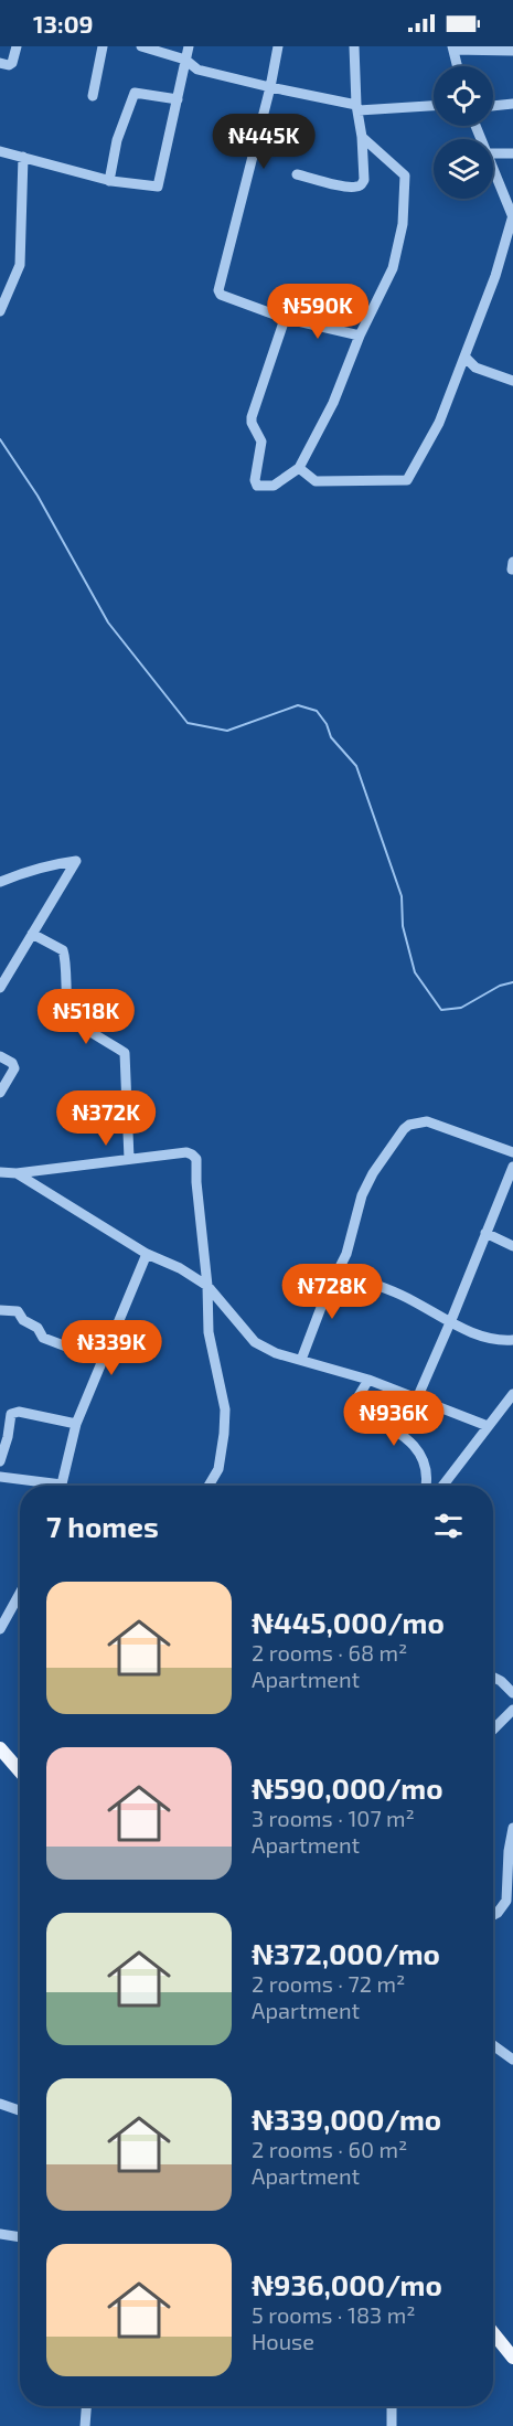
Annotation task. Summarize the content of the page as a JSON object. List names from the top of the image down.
{
  "page": {
    "status": "13:09",
    "price": [
      "₦445K",
      "₦590K",
      "₦518K",
      "₦372K",
      "₦728K",
      "₦339K",
      "₦936K"
    ],
    "heading": "7 homes",
    "list": [
      {
        "name": "₦445,000/mo",
        "note": "2 rooms · 68 m² · Apartment"
      },
      {
        "name": "₦590,000/mo",
        "note": "3 rooms · 107 m² · Apartment"
      },
      {
        "name": "₦372,000/mo",
        "note": "2 rooms · 72 m² · Apartment"
      },
      {
        "name": "₦339,000/mo",
        "note": "2 rooms · 60 m² · Apartment"
      },
      {
        "name": "₦936,000/mo",
        "note": "5 rooms · 183 m² · House"
      }
    ]
  }
}
